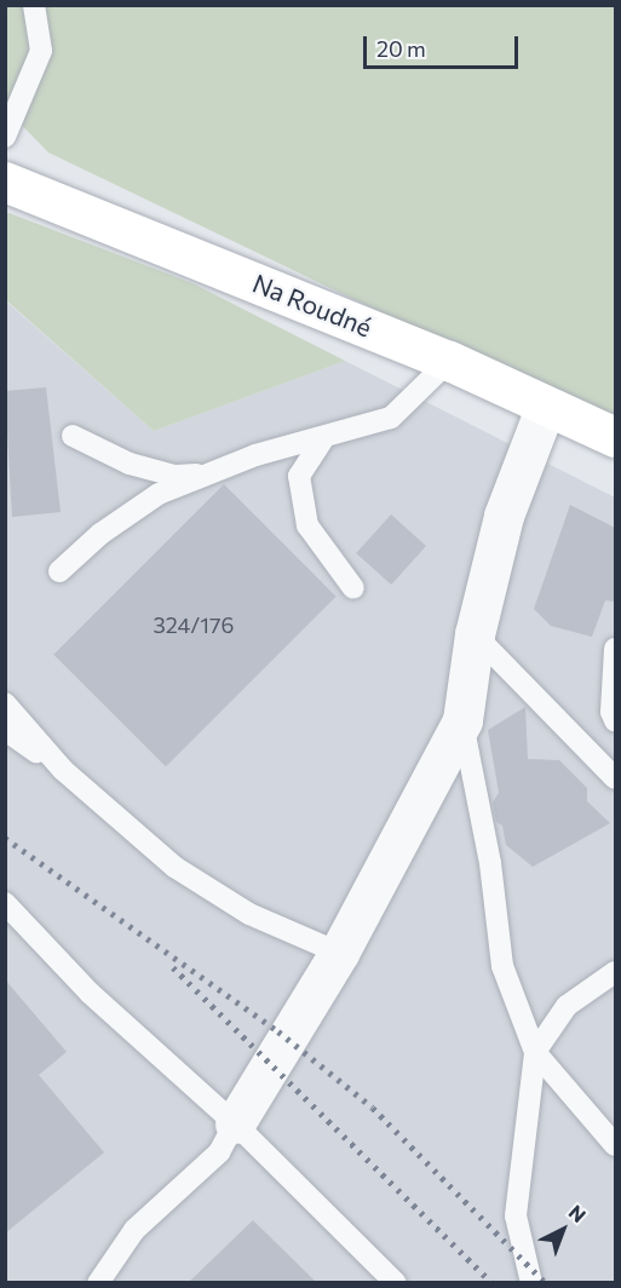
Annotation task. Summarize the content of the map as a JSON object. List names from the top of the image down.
{
  "streets": {
    "main road": ["Na Roudné"]
  },
  "house_numbers": ["324/176"],
  "scale_bar": "20 m",
  "north": "top right"
}
